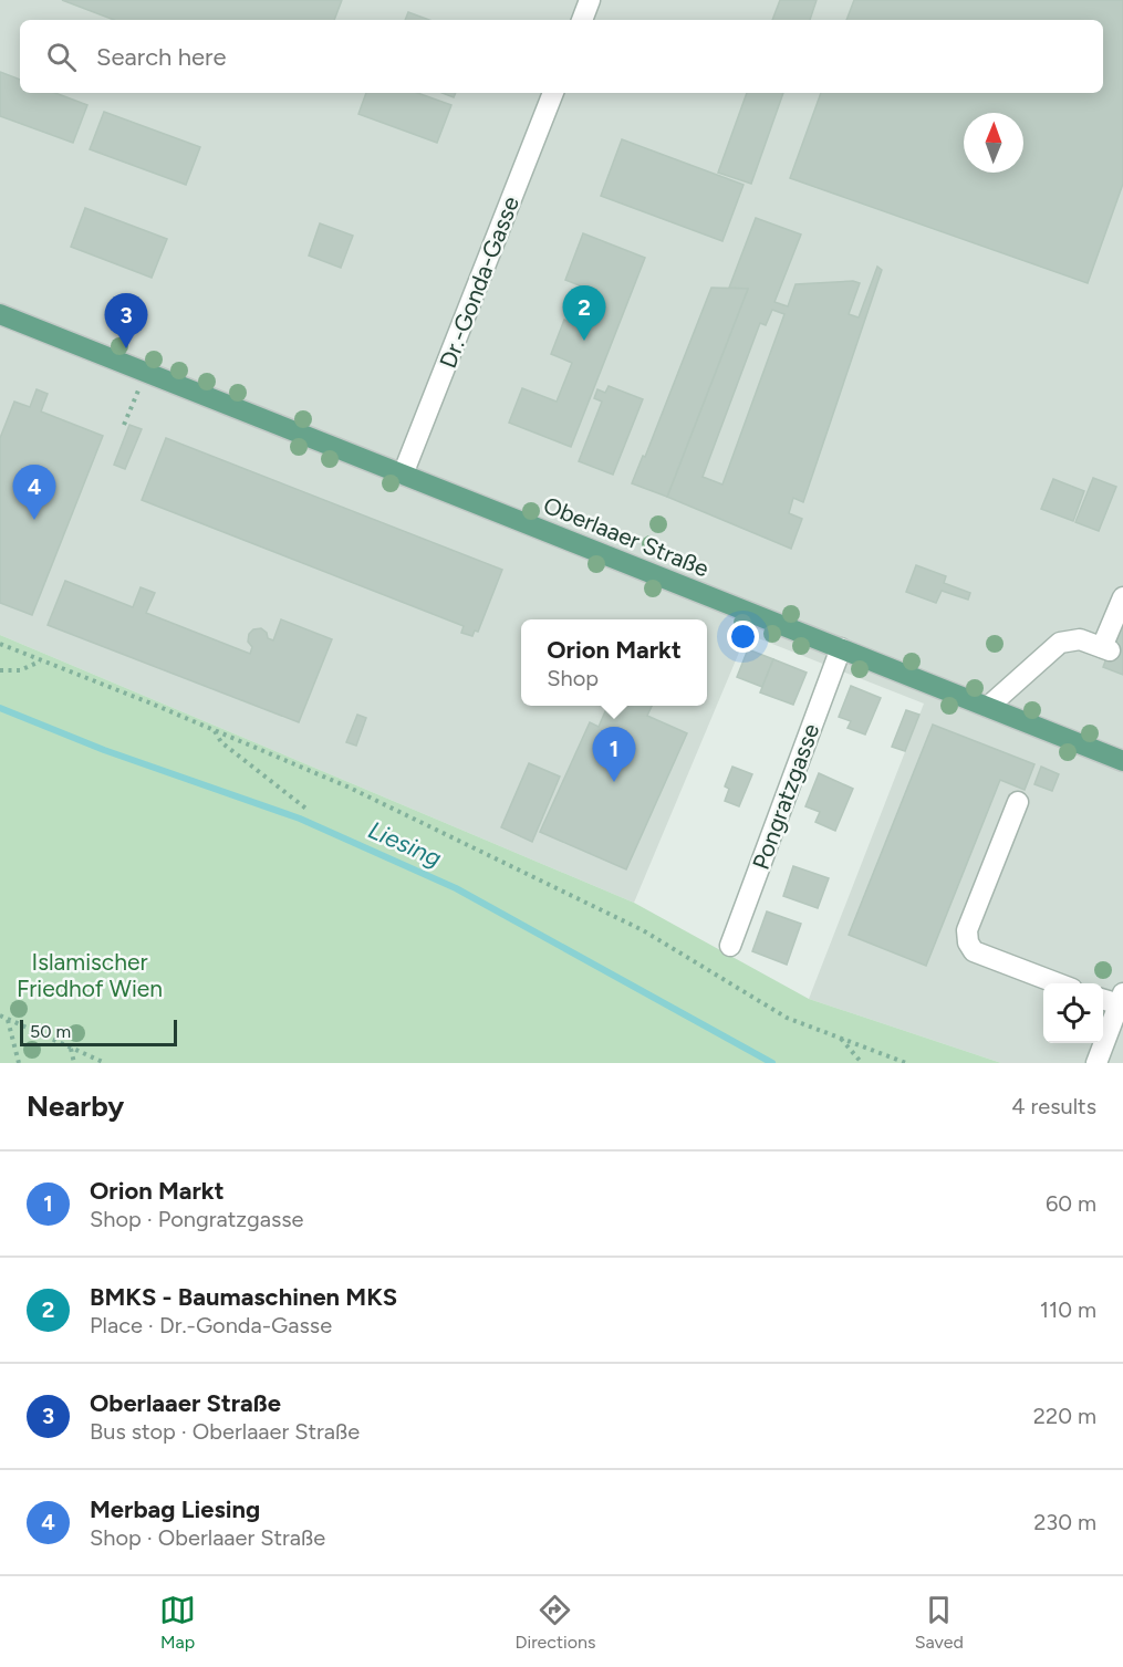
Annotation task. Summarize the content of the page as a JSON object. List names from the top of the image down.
{
  "streets": {
    "main road": ["Oberlaaer Straße"],
    "street": ["Dr.-Gonda-Gasse", "Pongratzgasse"]
  },
  "crossings": [
    ["Dr.-Gonda-Gasse", "Oberlaaer Straße"],
    ["Oberlaaer Straße", "Pongratzgasse"]
  ],
  "water": ["Liesing"],
  "parks": ["Islamischer Friedhof Wien"],
  "scale_bar": "50 m",
  "north": "top",
  "page": {
    "search": "Search here",
    "pins": [
      "2",
      "3",
      "4",
      "1"
    ],
    "popup": ["Orion Markt", "Shop"],
    "scale": "50 m",
    "heading": ["Nearby", "4 results"],
    "list": [
      {
        "mark": "1",
        "name": "Orion Markt",
        "note": "Shop · Pongratzgasse",
        "value": "60 m"
      },
      {
        "mark": "2",
        "name": "BMKS - Baumaschinen MKS",
        "note": "Place · Dr.-Gonda-Gasse",
        "value": "110 m"
      },
      {
        "mark": "3",
        "name": "Oberlaaer Straße",
        "note": "Bus stop · Oberlaaer Straße",
        "value": "220 m"
      },
      {
        "mark": "4",
        "name": "Merbag Liesing",
        "note": "Shop · Oberlaaer Straße",
        "value": "230 m"
      }
    ],
    "nav": ["Map", "Directions", "Saved"]
  }
}
